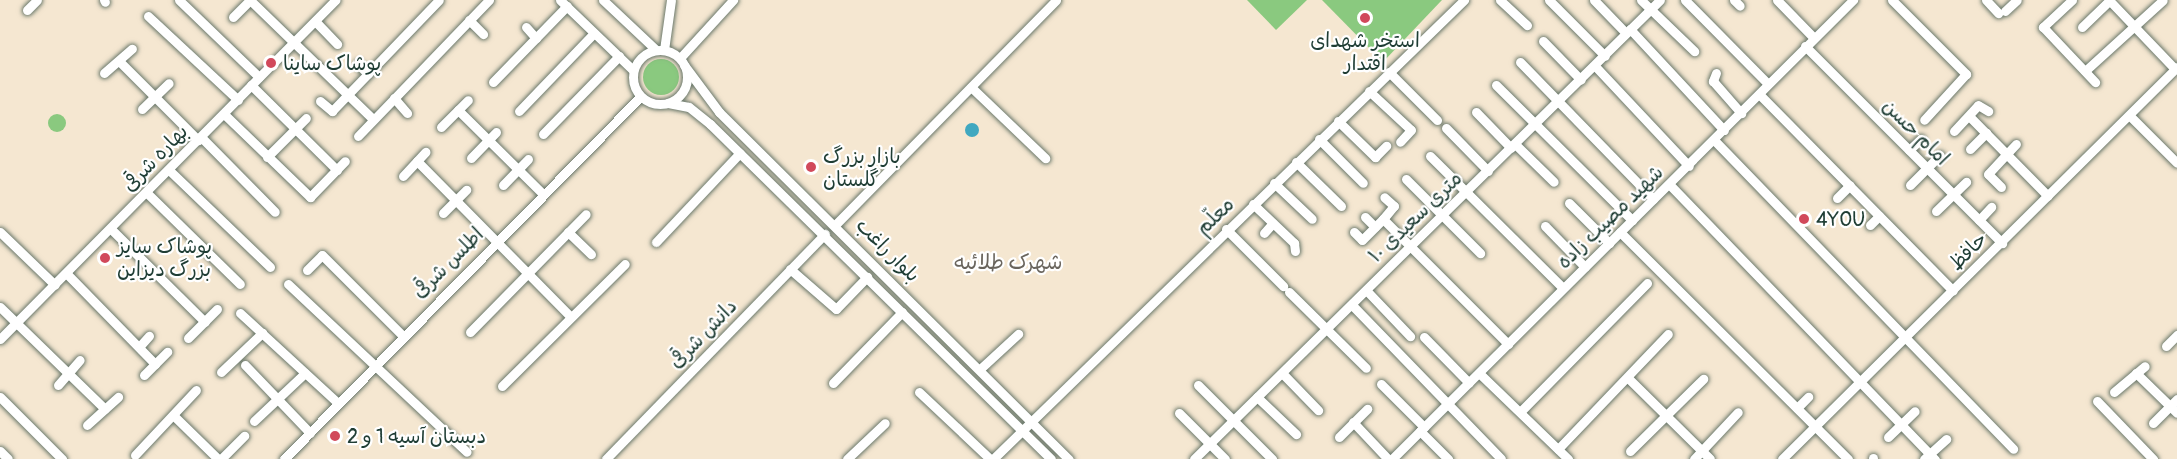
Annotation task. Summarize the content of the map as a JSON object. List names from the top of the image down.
{
  "streets": {
    "street": [
      "امام حسن",
      "بهاره شرقی",
      "معلّم",
      "۱۰ متری سعیدی",
      "شهید مصیب زاده",
      "بلوار راغب",
      "حافظ",
      "اطلس شرقی",
      "دانش شرقی"
    ]
  },
  "crossings": [
    ["امام حسن", "شهید مصیب زاده"],
    ["امام حسن", "حافظ"],
    ["معلّم", "بلوار راغب"],
    ["بلوار راغب", "اطلس شرقی"],
    ["بلوار راغب", "دانش شرقی"]
  ],
  "districts": ["شهرک طلائیه"],
  "places": [
    "استخر شهدای اقتدار",
    "پوشاک ساینا",
    "بازار بزرگ گلستان",
    "4YOU",
    "پوشاک سایز بزرگ دیزاین",
    "دبستان آسیه 1 و 2"
  ]
}
